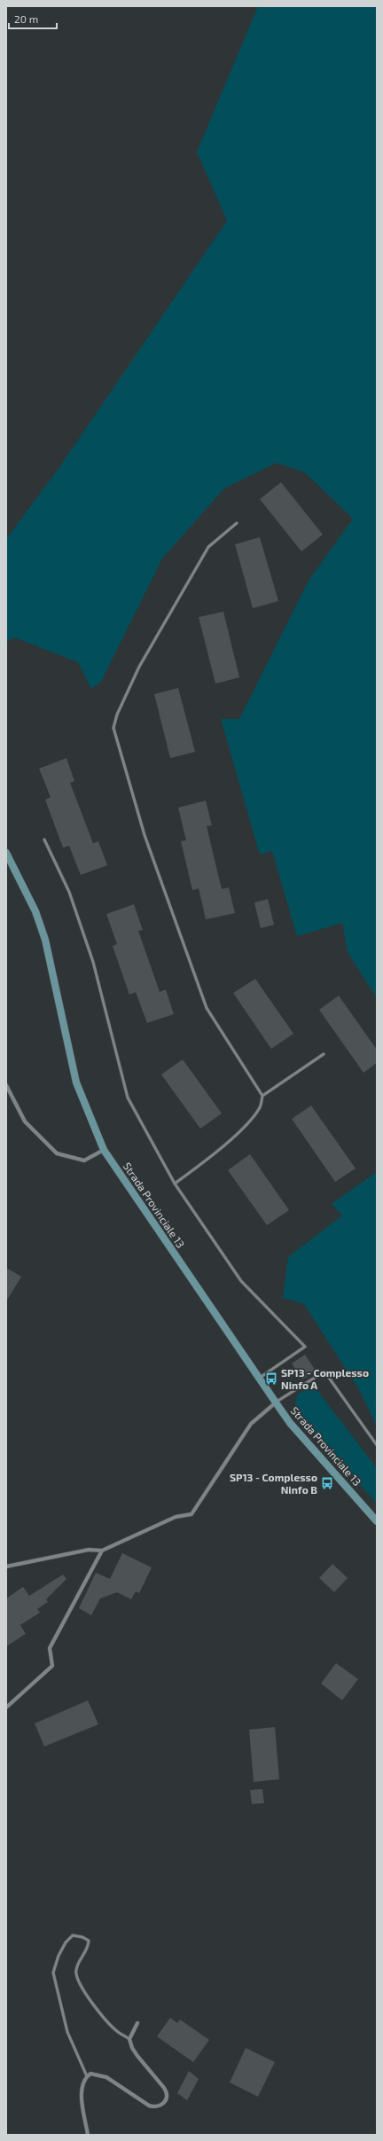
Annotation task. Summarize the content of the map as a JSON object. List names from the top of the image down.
{
  "streets": {
    "main road": ["Strada Provinciale 13"]
  },
  "places": {
    "bus stop": ["SP13 - Complesso Ninfo A", "SP13 - Complesso Ninfo B"]
  },
  "scale_bar": "20 m"
}
